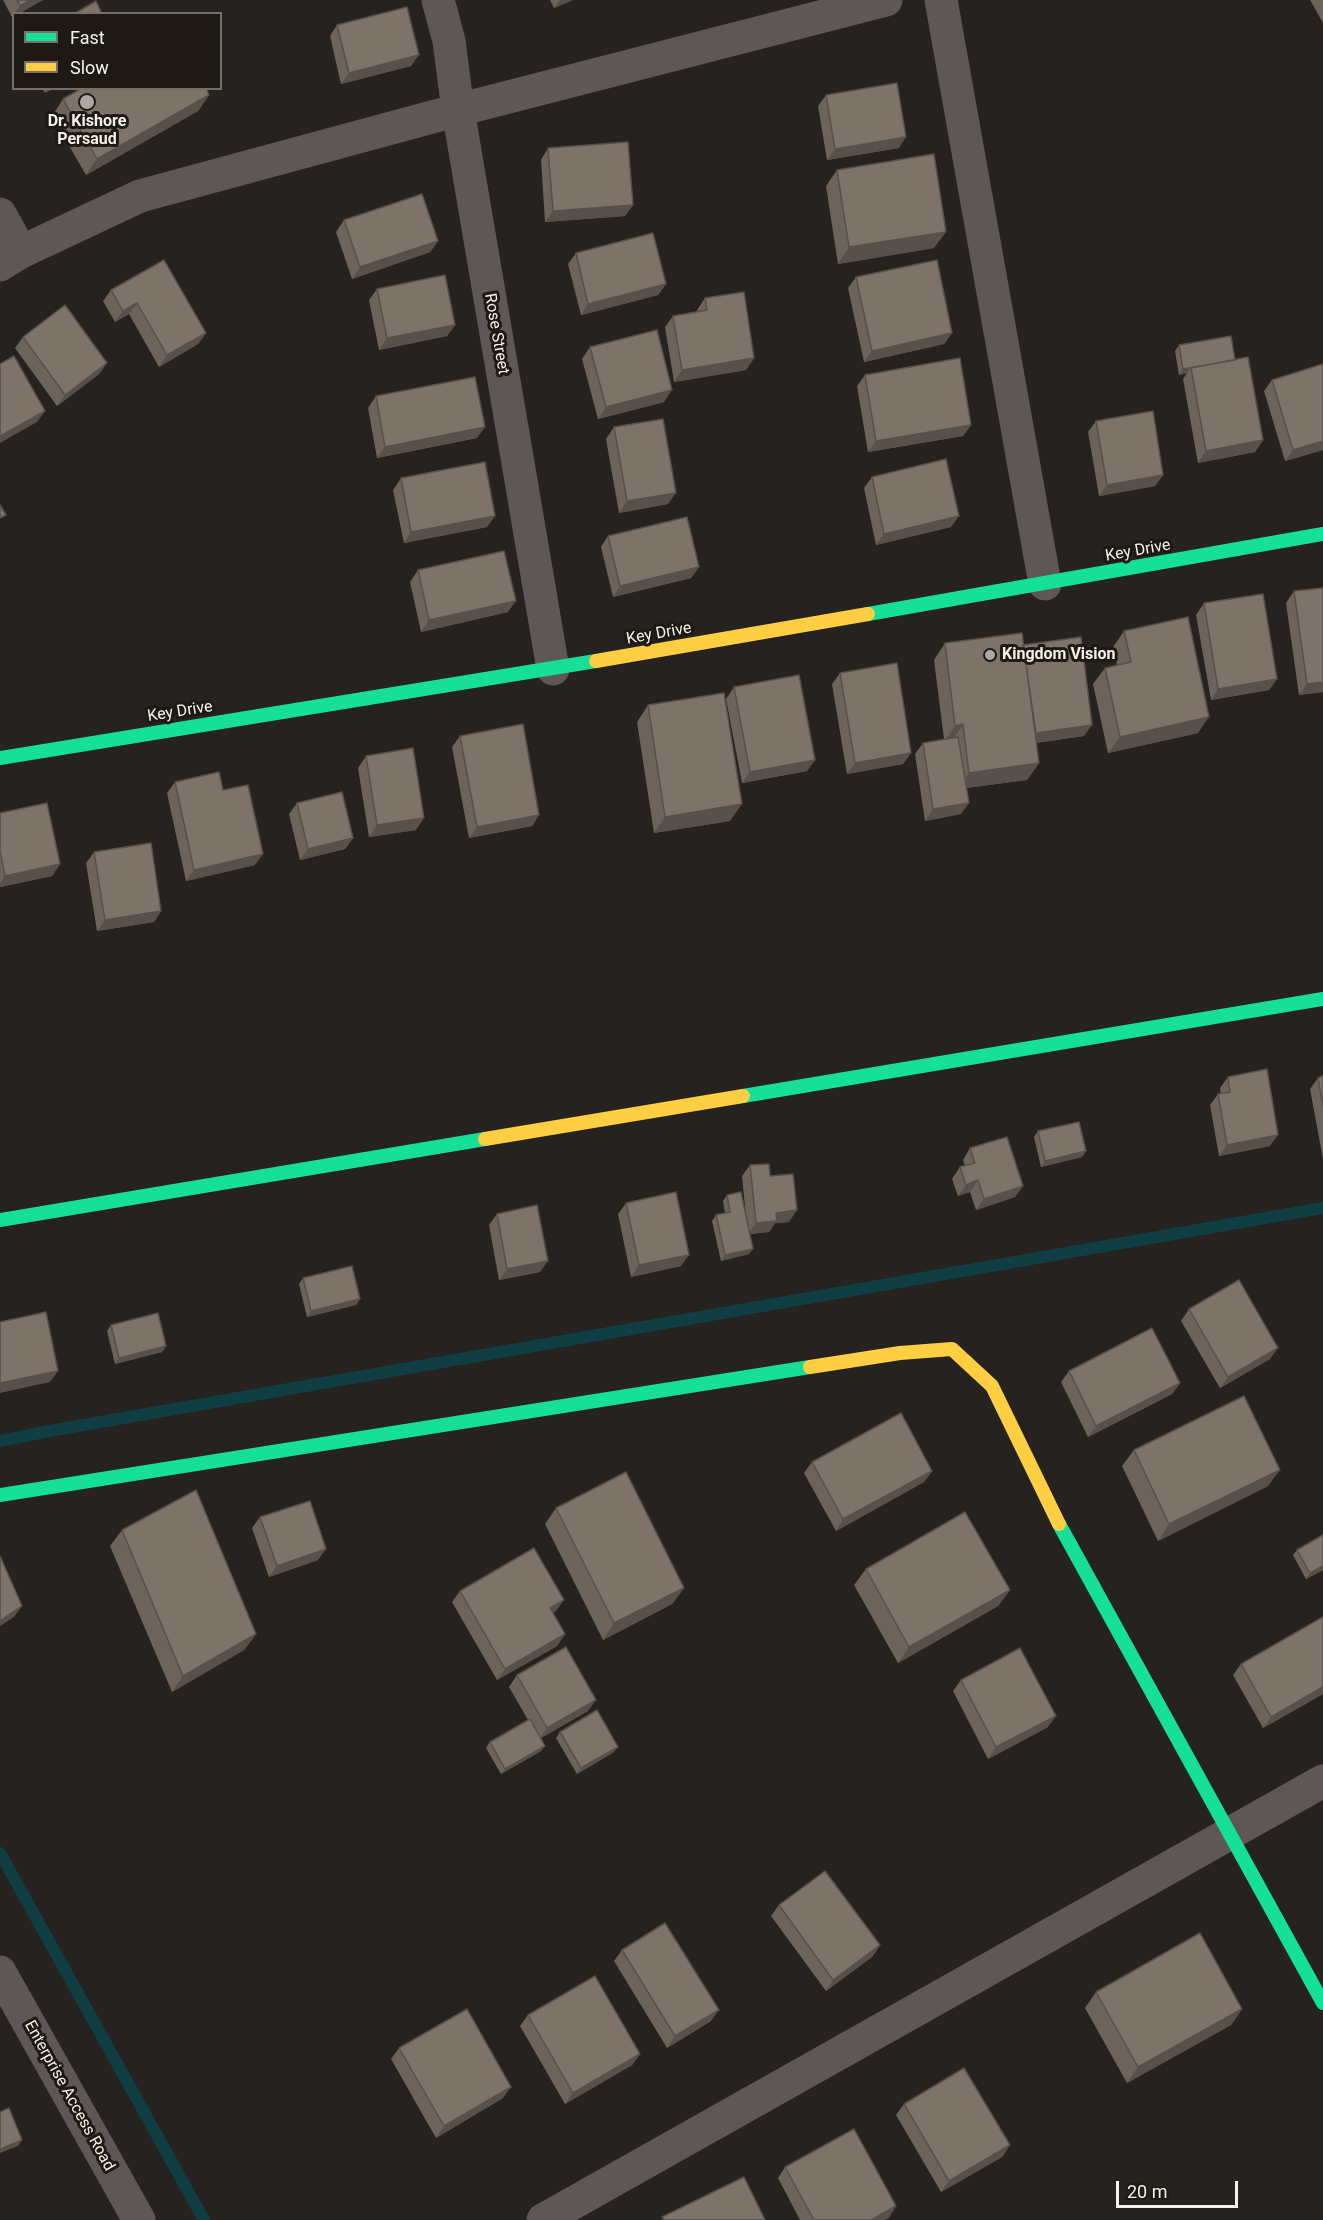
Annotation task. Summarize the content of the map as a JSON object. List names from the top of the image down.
{
  "streets": {
    "street": ["Rose Street", "Key Drive", "Enterprise Access Road"]
  },
  "crossings": [
    ["Rose Street", "Key Drive"]
  ],
  "places": ["Dr. Kishore Persaud", "Kingdom Vision"],
  "legend": ["Fast", "Slow"],
  "scale_bar": "20 m"
}
